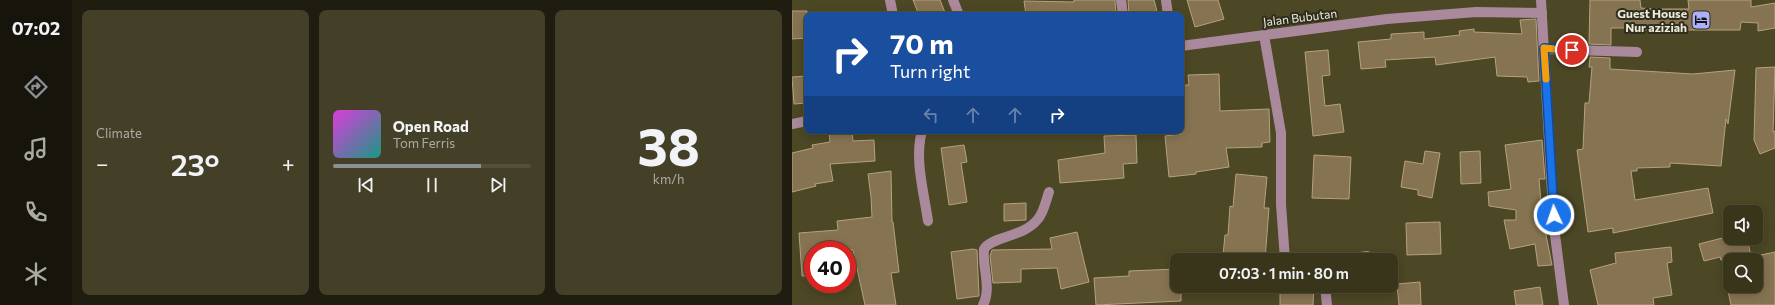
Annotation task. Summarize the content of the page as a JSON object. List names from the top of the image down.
{
  "streets": {
    "street": ["Jalan Bubutan"]
  },
  "places": {
    "hotel": ["Guest House Nur aziziah"]
  },
  "page": {
    "tabs": "07:02",
    "tile": [
      "Climate",
      ["38", "km/h"]
    ],
    "turn": ["70 m", "Turn right"],
    "song": ["Open Road", "Tom Ferris"],
    "heat": ["−", "23°", "+"],
    "limit": "40",
    "trip": "07:03 · 1 min · 80 m"
  }
}
